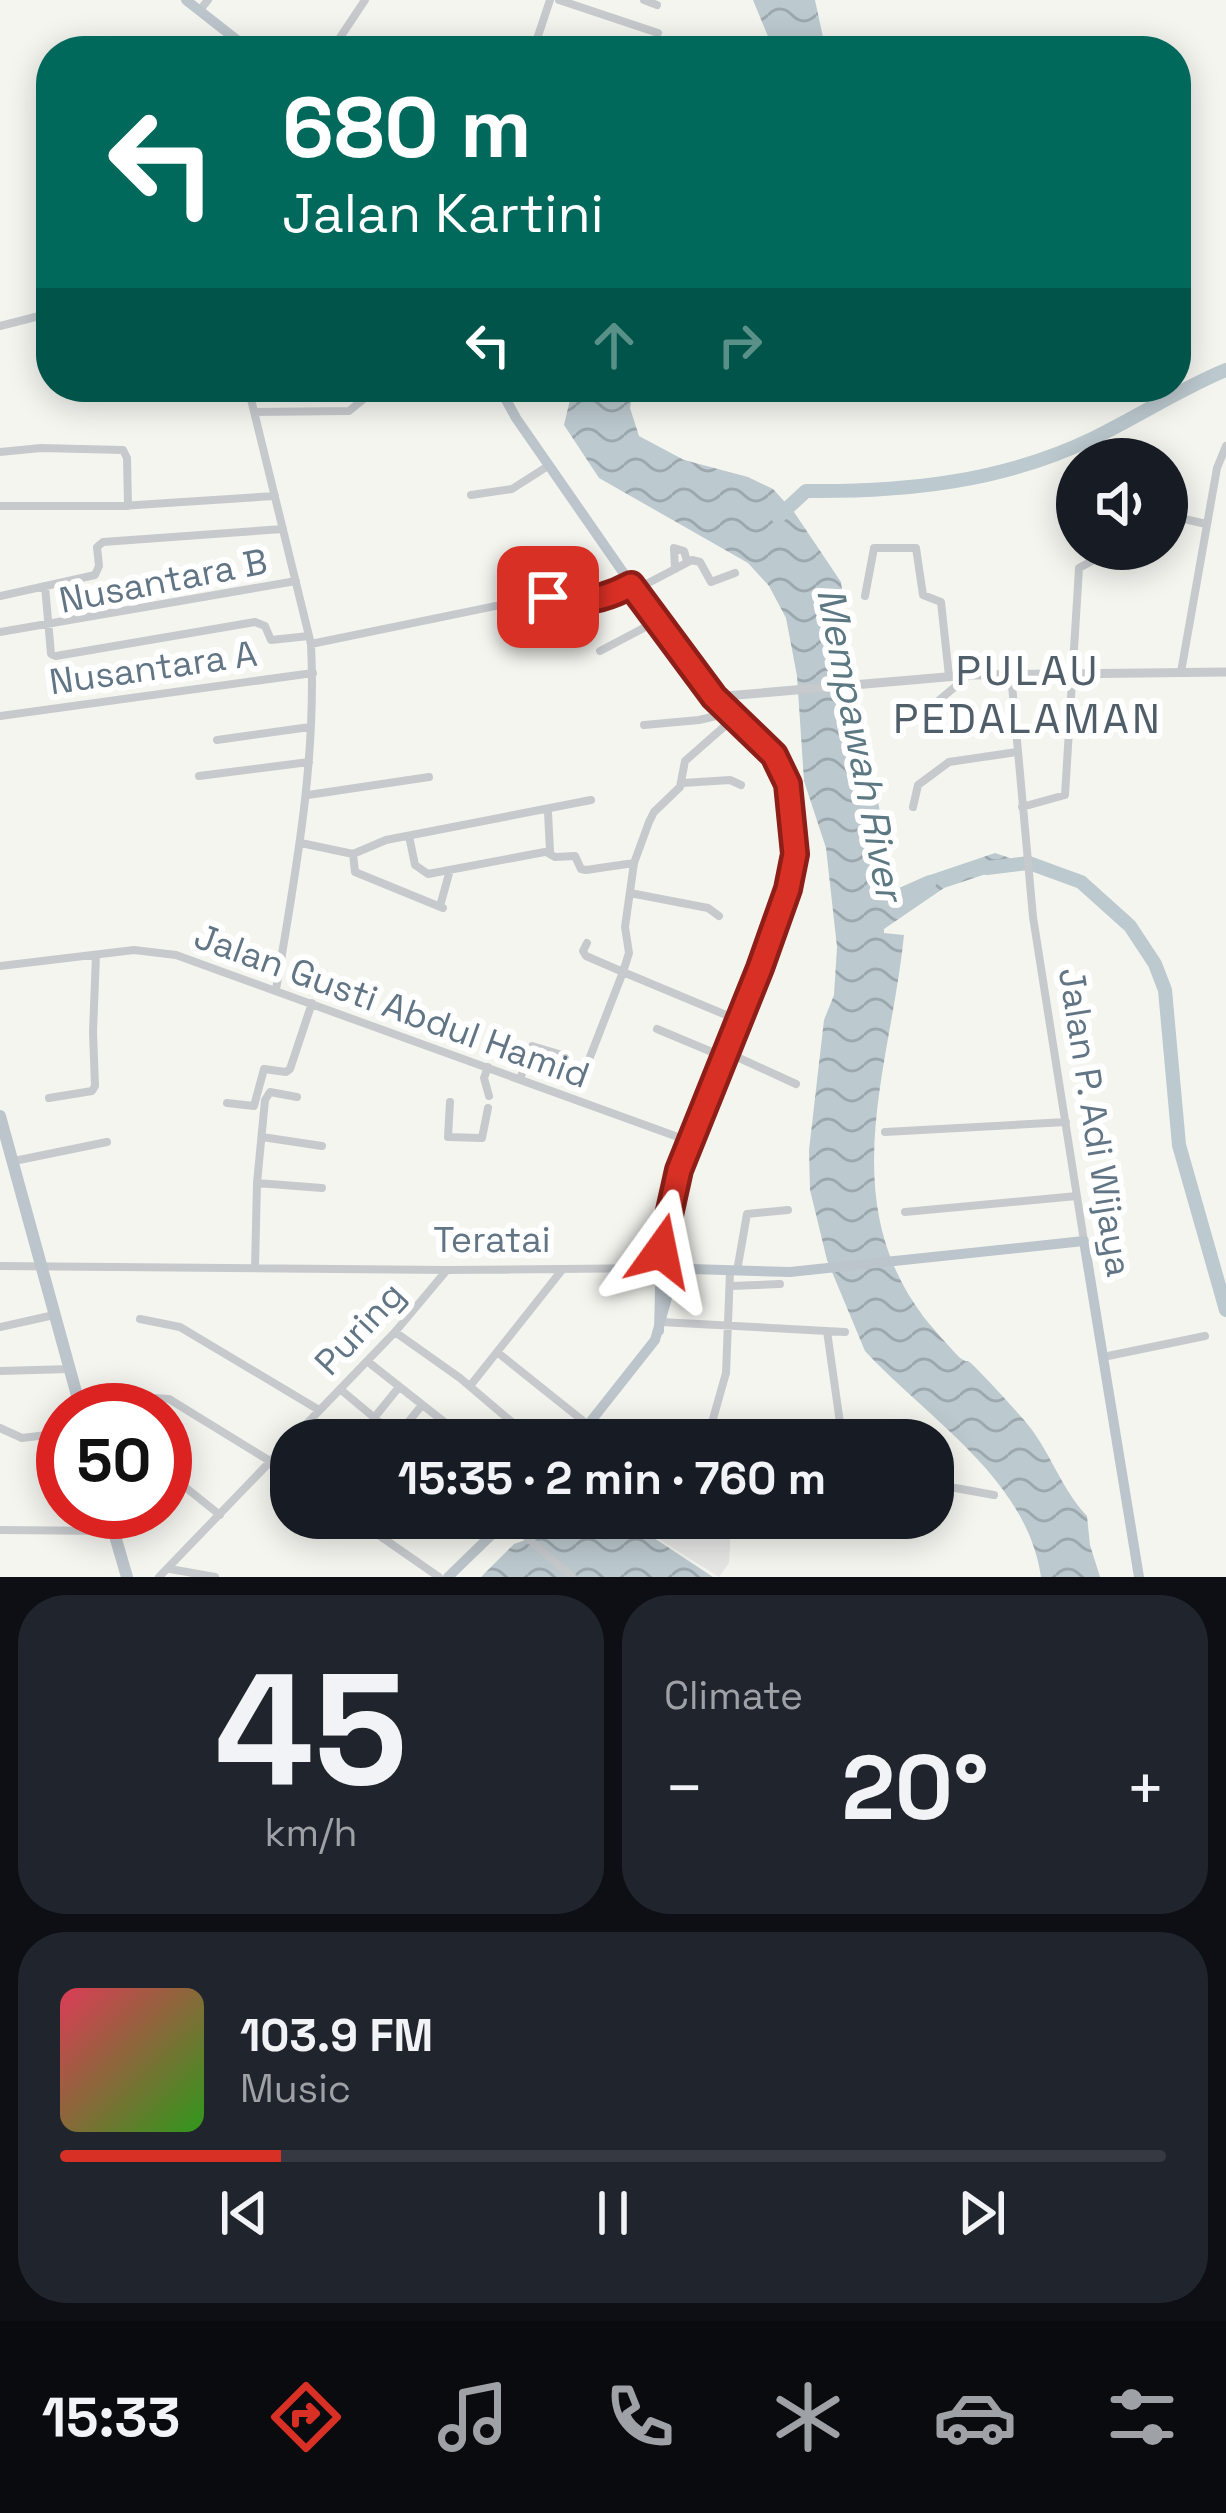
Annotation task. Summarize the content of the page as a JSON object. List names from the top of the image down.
{
  "streets": {
    "main road": ["Jalan P. Adi Wijaya", "Teratai"],
    "street": [
      "Nusantara B",
      "Nusantara A",
      "Jalan Gusti Abdul Hamid",
      "Puring"
    ]
  },
  "crossings": [
    ["Jalan P. Adi Wijaya", "Teratai"],
    ["Teratai", "Puring"]
  ],
  "districts": ["PULAU PEDALAMAN"],
  "water": ["Mempawah River"],
  "page": {
    "turn": ["680 m", "Jalan Kartini"],
    "limit": "50",
    "trip": "15:35 · 2 min · 760 m",
    "tile": [
      ["45", "km/h"],
      "Climate"
    ],
    "heat": ["−", "20°", "+"],
    "song": ["103.9 FM", "Music"],
    "tabs": "15:33"
  }
}
